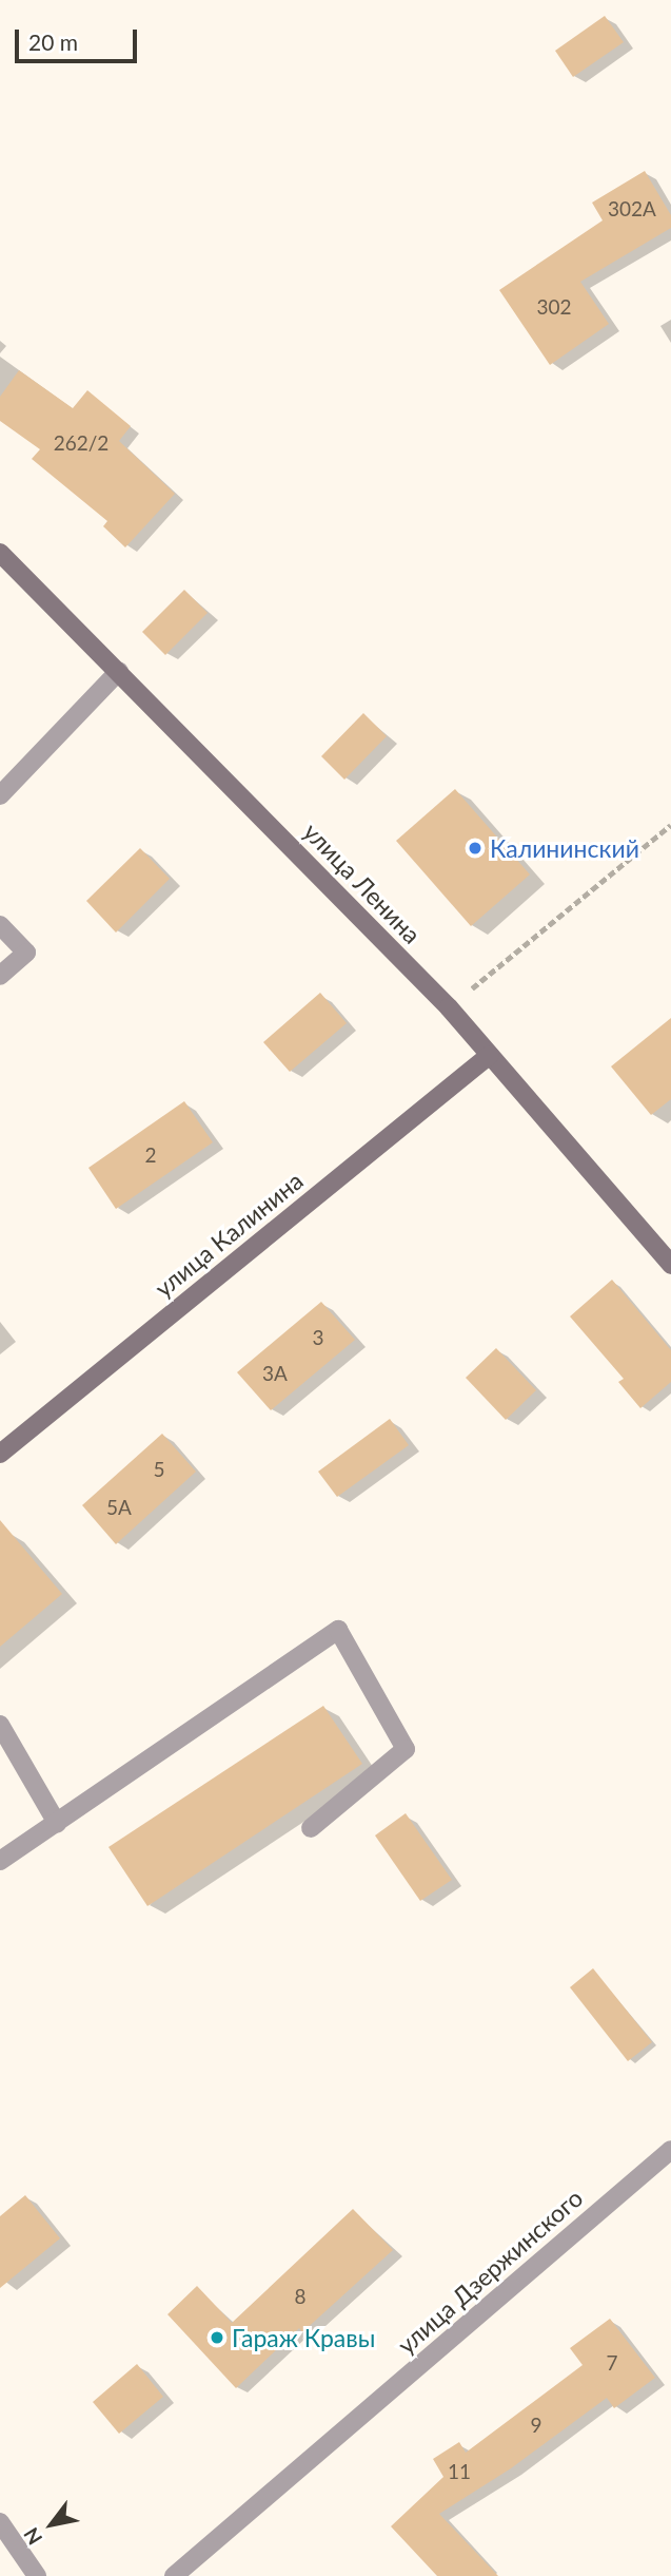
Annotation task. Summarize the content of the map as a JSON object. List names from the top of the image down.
{
  "streets": {
    "street": ["улица Ленина", "улица Калинина", "улица Дзержинского"]
  },
  "crossings": [
    ["улица Ленина", "улица Калинина"]
  ],
  "places": ["Калининский", "Гараж Кравы"],
  "house_numbers": [
    "302А",
    "302",
    "262/2",
    "2",
    "3",
    "3А",
    "5",
    "5А",
    "8",
    "7",
    "9",
    "11"
  ],
  "scale_bar": "20 m",
  "north": "bottom left"
}
